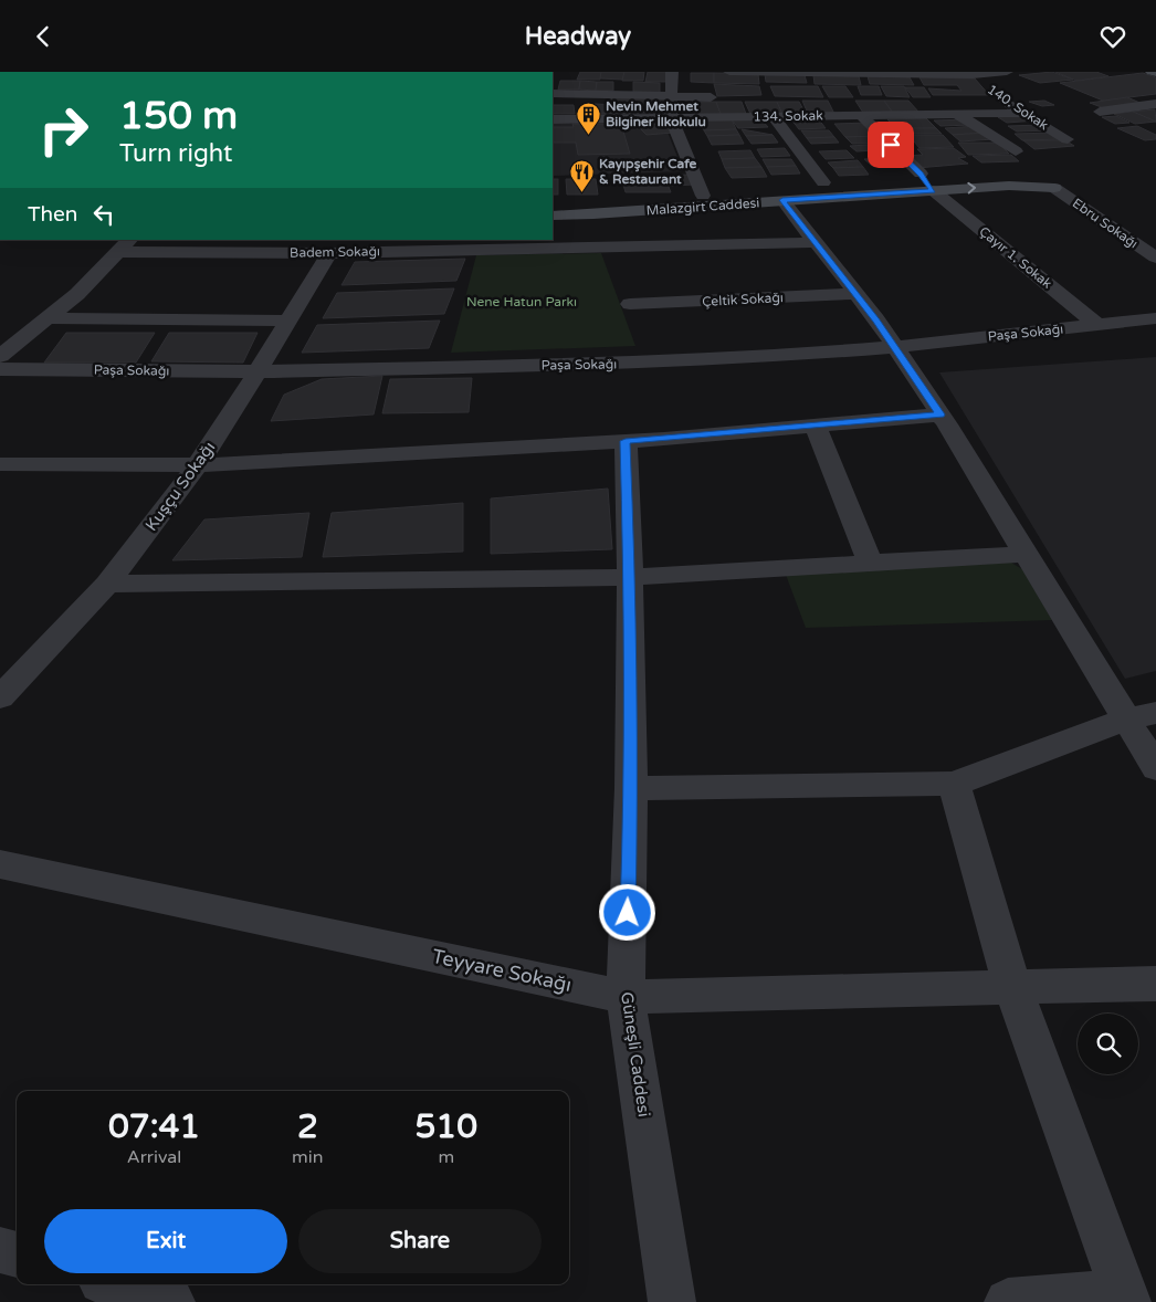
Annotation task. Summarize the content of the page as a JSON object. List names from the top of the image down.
{
  "streets": {
    "main road": ["Malazgirt Caddesi"],
    "street": [
      "140. Sokak",
      "134. Sokak",
      "Ebru Sokağı",
      "Badem Sokağı",
      "Çayır 1. Sokak",
      "Çeltik Sokağı",
      "Paşa Sokağı",
      "Kuşçu Sokağı",
      "Teyyare Sokağı",
      "Güneşli Caddesi"
    ]
  },
  "crossings": [
    ["140. Sokak", "134. Sokak"],
    ["Malazgirt Caddesi", "Ebru Sokağı"],
    ["Malazgirt Caddesi", "Çayır 1. Sokak"],
    ["Badem Sokağı", "Kuşçu Sokağı"],
    ["Çayır 1. Sokak", "Paşa Sokağı"],
    ["Paşa Sokağı", "Kuşçu Sokağı"],
    ["Teyyare Sokağı", "Güneşli Caddesi"]
  ],
  "parks": ["Nene Hatun Parkı"],
  "places": {
    "building": ["Nevin Mehmet Bilginer İlkokulu"],
    "restaurant": ["Kayıpşehir Cafe & Restaurant"]
  },
  "page": {
    "header": "Headway",
    "turn": ["150 m", "Turn right"],
    "then": "Then",
    "eta": [
      "07:41",
      "Arrival",
      "2",
      "min",
      "510",
      "m"
    ],
    "buttons": ["Exit", "Share"]
  }
}
